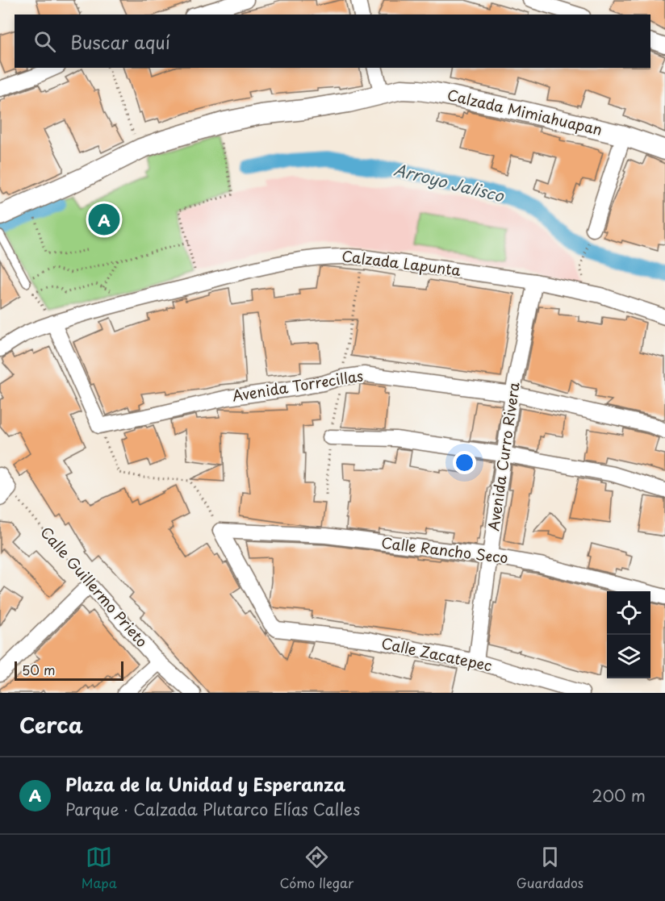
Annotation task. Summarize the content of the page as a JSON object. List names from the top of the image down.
{
  "streets": {
    "main road": ["Calzada Mimiahuapan"],
    "street": [
      "Calzada Lapunta",
      "Avenida Torrecillas",
      "Avenida Curro Rivera",
      "Calle Rancho Seco",
      "Calle Guillermo Prieto",
      "Calle Zacatepec"
    ]
  },
  "crossings": [
    ["Calzada Lapunta", "Avenida Curro Rivera"],
    ["Avenida Torrecillas", "Avenida Curro Rivera"],
    ["Avenida Curro Rivera", "Calle Rancho Seco"],
    ["Avenida Curro Rivera", "Calle Zacatepec"],
    ["Calle Rancho Seco", "Calle Zacatepec"]
  ],
  "water": ["Arroyo Jalisco"],
  "scale_bar": "50 m",
  "page": {
    "search": "Buscar aquí",
    "pins": "A",
    "scale": "50 m",
    "heading": "Cerca",
    "list": [
      {
        "mark": "A",
        "name": "Plaza de la Unidad y Esperanza",
        "note": "Parque · Calzada Plutarco Elías Calles",
        "value": "200 m"
      }
    ],
    "nav": ["Mapa", "Cómo llegar", "Guardados"]
  }
}
